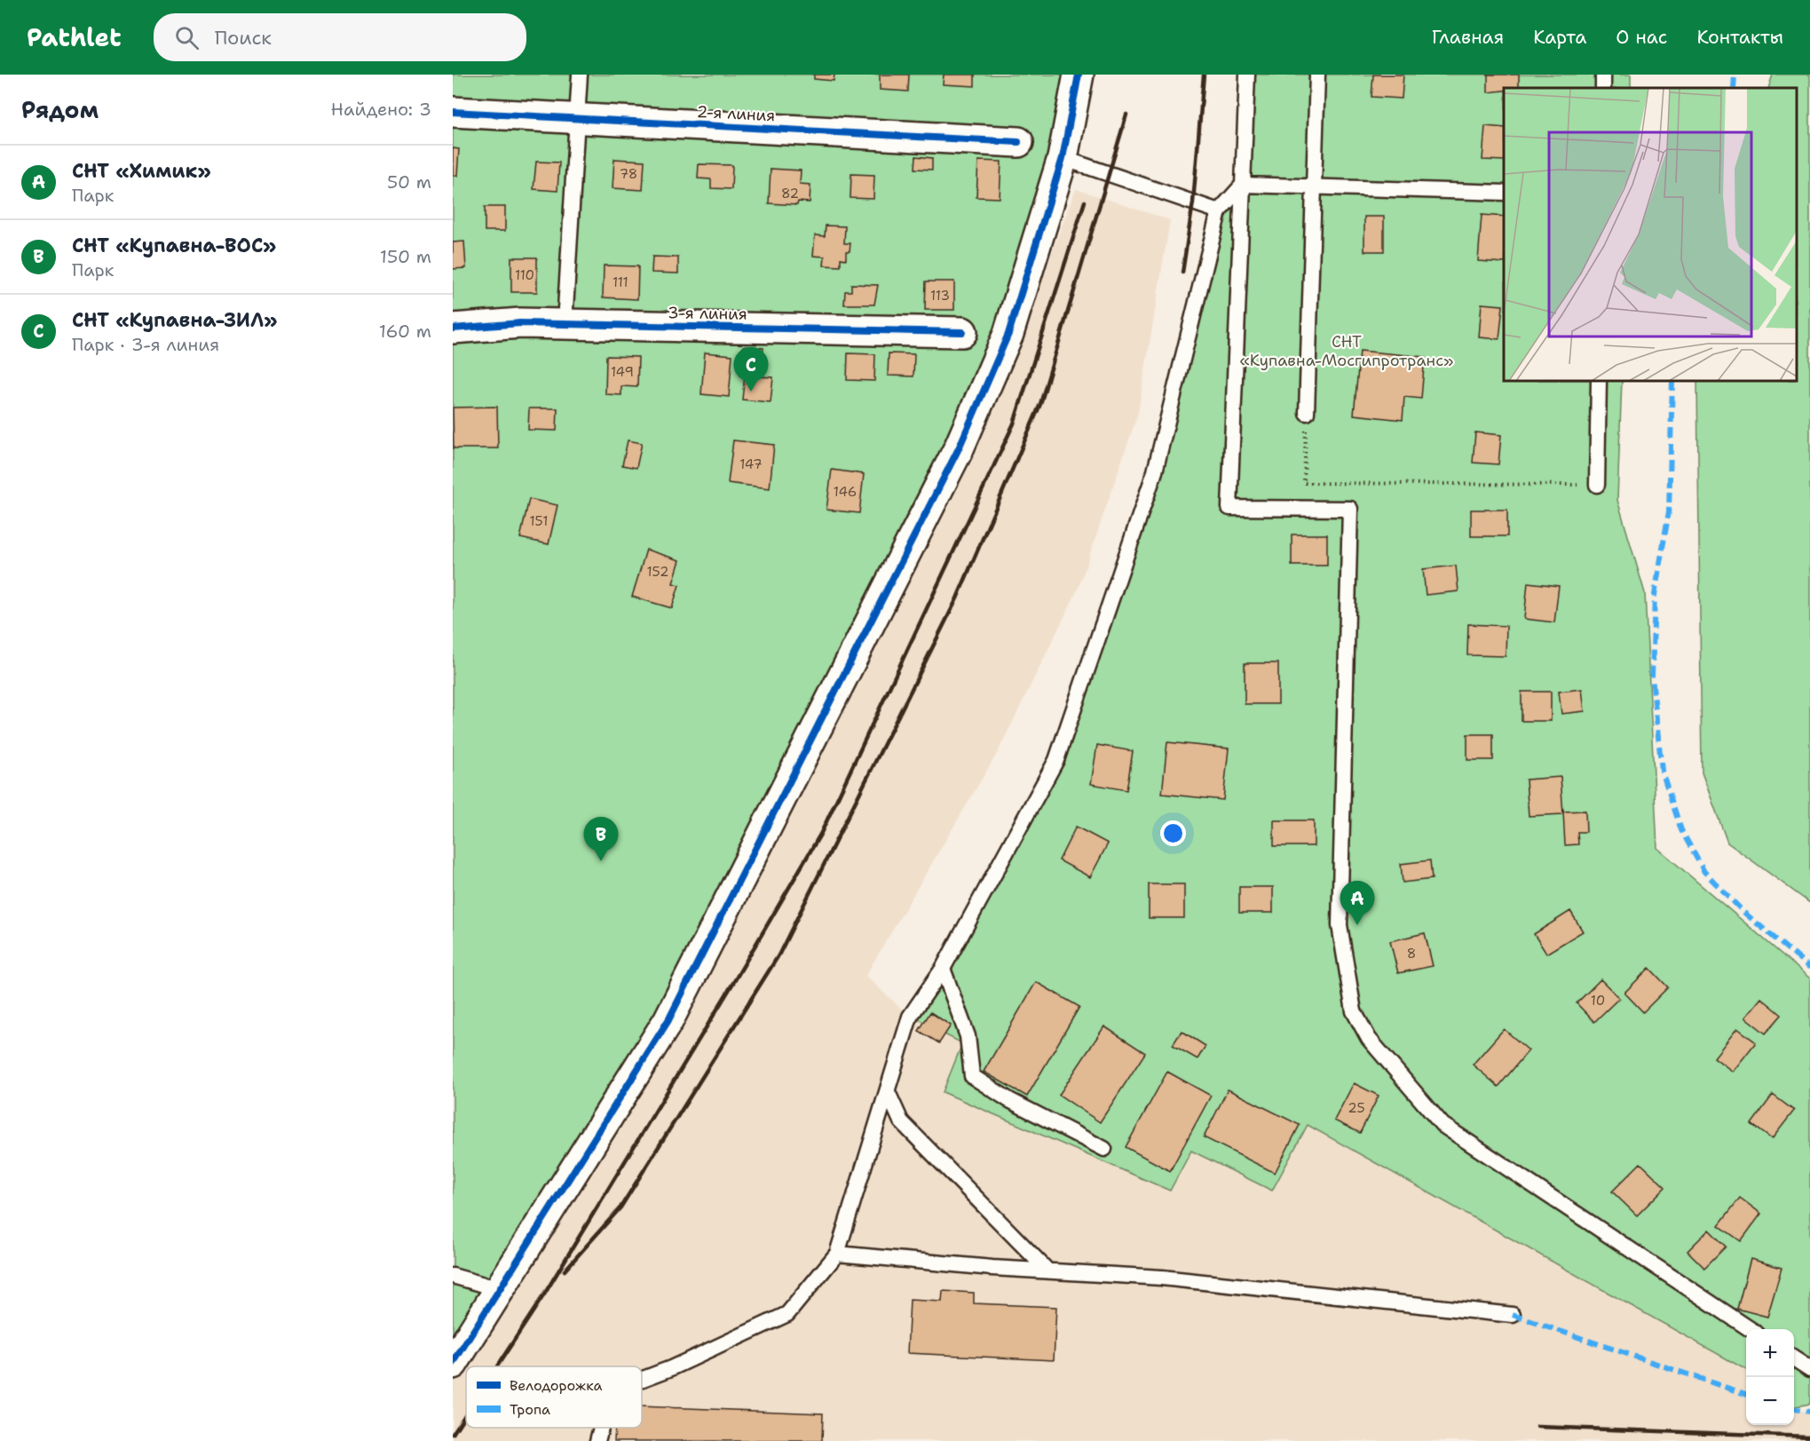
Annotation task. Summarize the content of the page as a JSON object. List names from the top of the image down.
{
  "streets": {
    "street": ["2-я линия", "3-я линия"]
  },
  "parks": ["СНТ «Купавна-Мосгипротранс»"],
  "house_numbers": [
    "78",
    "82",
    "110",
    "111",
    "113",
    "149",
    "147",
    "146",
    "151",
    "152",
    "8",
    "10",
    "25"
  ],
  "legend": ["Велодорожка", "Тропа"],
  "page": {
    "header": "Pathlet",
    "search": "Поиск",
    "nav": [
      "Главная",
      "Карта",
      "О нас",
      "Контакты"
    ],
    "heading": ["Рядом", "Найдено: 3"],
    "list": [
      {
        "mark": "A",
        "name": "СНТ «Химик»",
        "note": "Парк",
        "value": "50 m"
      },
      {
        "mark": "B",
        "name": "СНТ «Купавна-ВОС»",
        "note": "Парк",
        "value": "150 m"
      },
      {
        "mark": "C",
        "name": "СНТ «Купавна-ЗИЛ»",
        "note": "Парк · 3-я линия",
        "value": "160 m"
      }
    ],
    "pins": ["C", "B", "A"],
    "map_buttons": ["+", "−"]
  }
}
